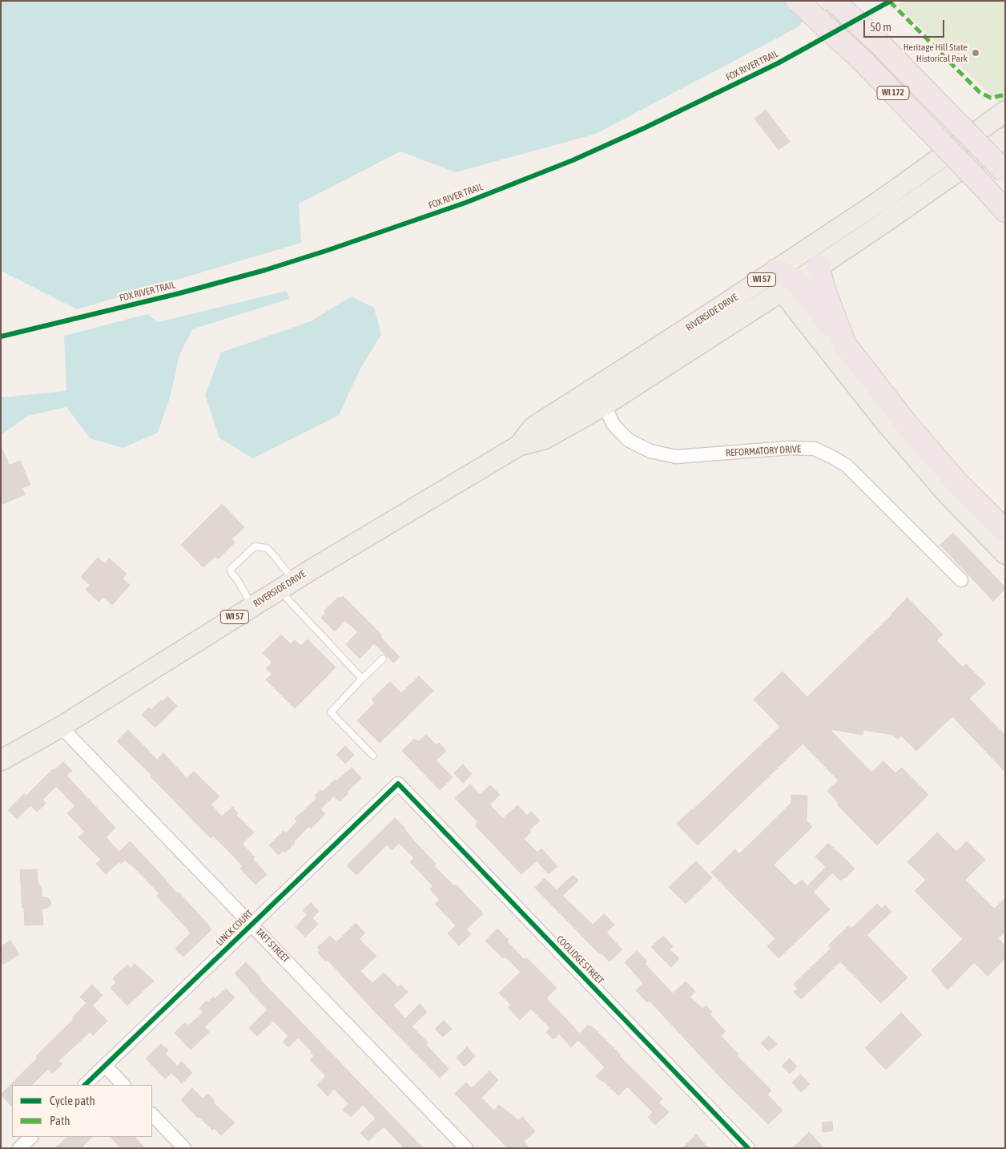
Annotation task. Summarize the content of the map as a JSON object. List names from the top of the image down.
{
  "streets": {
    "highway": ["WI 172"],
    "main road": ["WI 57", "RIVERSIDE DRIVE"],
    "street": [
      "REFORMATORY DRIVE",
      "LINCK COURT",
      "TAFT STREET",
      "COOLIDGE STREET"
    ],
    "cycle path": ["FOX RIVER TRAIL"]
  },
  "crossings": [
    ["RIVERSIDE DRIVE", "REFORMATORY DRIVE"],
    ["RIVERSIDE DRIVE", "TAFT STREET"],
    ["LINCK COURT", "TAFT STREET"],
    ["LINCK COURT", "COOLIDGE STREET"]
  ],
  "places": ["Heritage Hill State Historical Park"],
  "legend": ["Cycle path", "Path"],
  "scale_bar": "50 m"
}
